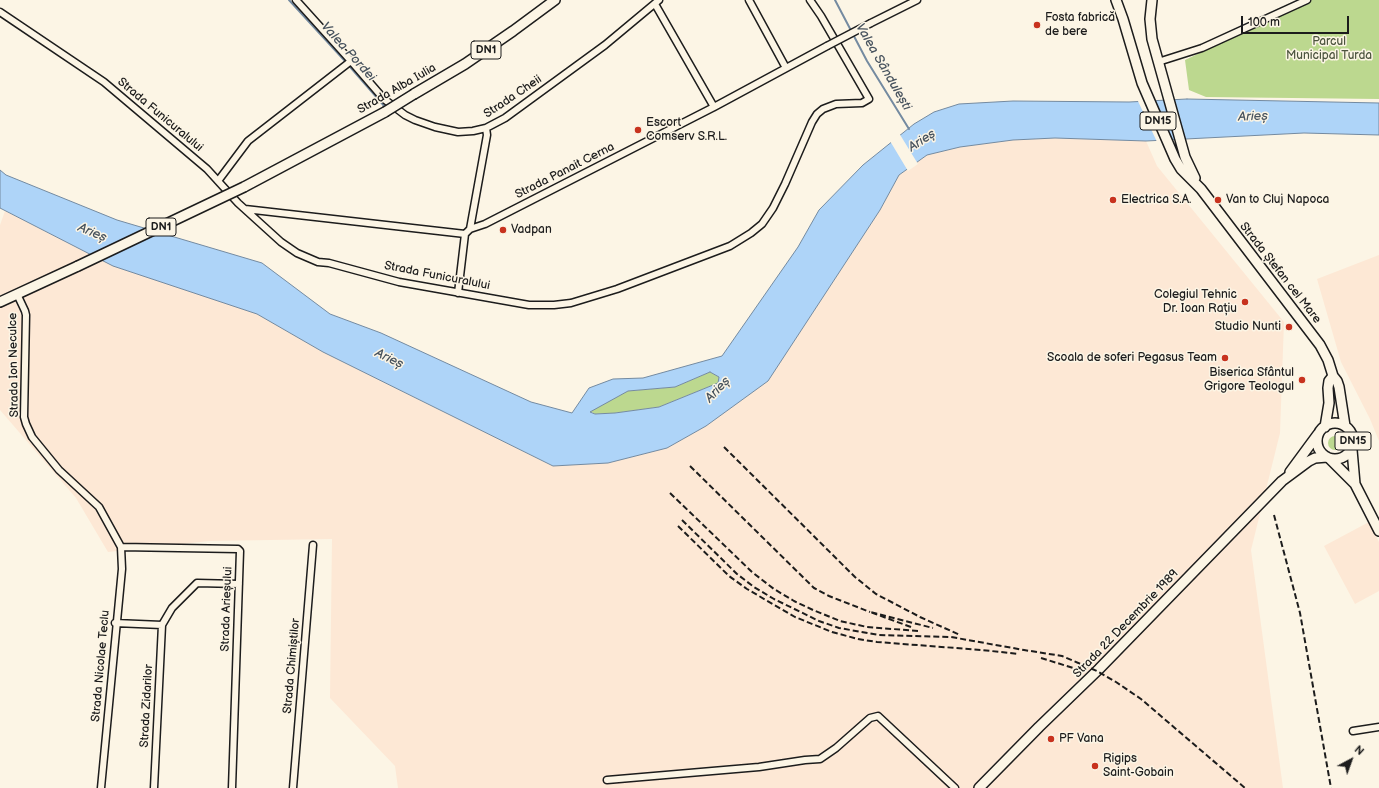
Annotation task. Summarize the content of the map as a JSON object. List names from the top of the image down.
{
  "streets": {
    "main road": [
      "DN1",
      "Strada Alba Iulia",
      "DN15",
      "Strada Ștefan cel Mare",
      "Strada 22 Decembrie 1989"
    ],
    "street": [
      "Strada Cheii",
      "Strada Funicuralului",
      "Strada Panait Cerna",
      "Strada Ion Neculce",
      "Strada Arieșului",
      "Strada Nicolae Teclu",
      "Strada Chimiștilor",
      "Strada Zidarilor"
    ]
  },
  "crossings": [
    ["DN1", "Strada Alba Iulia"],
    ["DN1", "Strada Ion Neculce"],
    ["Strada Alba Iulia", "Strada Ion Neculce"],
    ["DN15", "Strada Ștefan cel Mare"],
    ["DN15", "Strada 22 Decembrie 1989"],
    ["Strada Ștefan cel Mare", "Strada 22 Decembrie 1989"],
    ["Strada Ion Neculce", "Strada Arieșului"],
    ["Strada Ion Neculce", "Strada Nicolae Teclu"],
    ["Strada Arieșului", "Strada Nicolae Teclu"],
    ["Strada Arieșului", "Strada Zidarilor"]
  ],
  "water": ["Valea Pordei", "Valea Sândulești", "Arieș"],
  "parks": ["Parcul Municipal Turda"],
  "places": [
    "Fosta fabrică de bere",
    "Escort Comserv S.R.L.",
    "Electrica S.A.",
    "Van to Cluj Napoca",
    "Vadpan",
    "Colegiul Tehnic Dr. Ioan Rațiu",
    "Studio Nunti",
    "Scoala de soferi Pegasus Team",
    "Biserica Sfântul Grigore Teologul",
    "PF Vana",
    "Rigips Saint-Gobain"
  ],
  "scale_bar": "100 m",
  "north": "top right"
}
